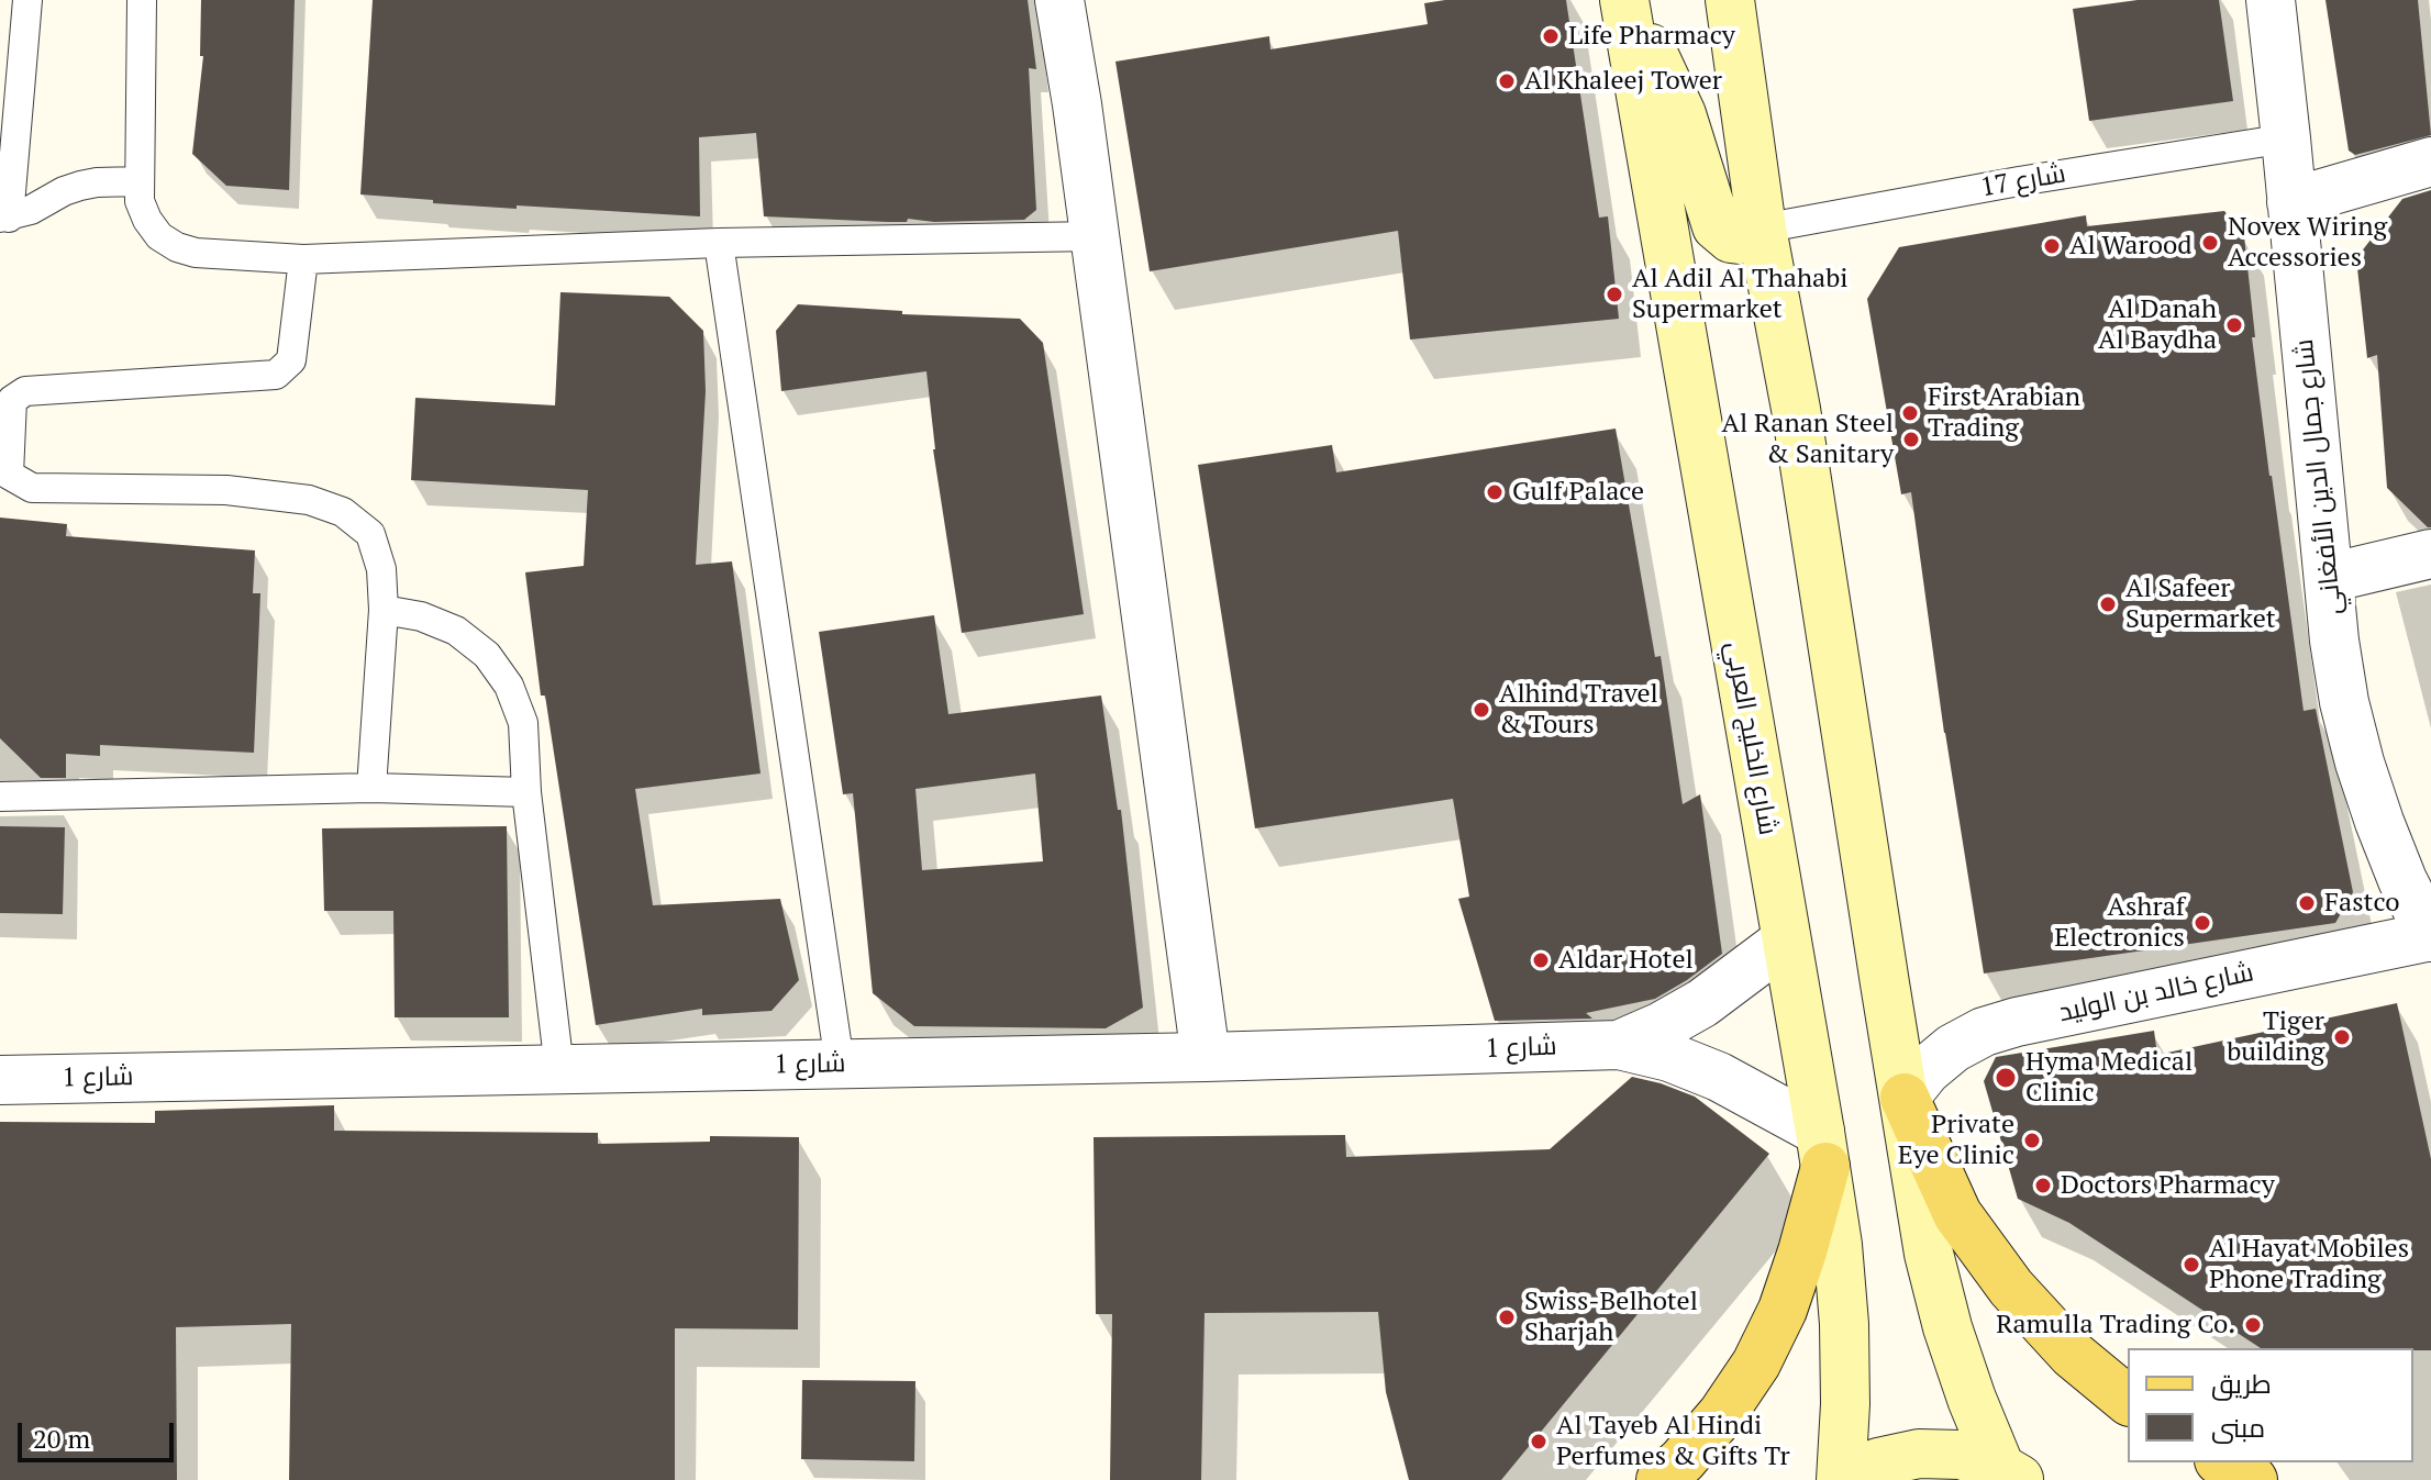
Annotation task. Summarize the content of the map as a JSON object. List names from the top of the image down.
{
  "streets": {
    "main road": ["شارع الخليج العربي"],
    "street": ["شارع جمال الدين الأفغاني", "شارع خالد بن الوليد", "شارع 1"],
    "lane": ["شارع 17"]
  },
  "crossings": [
    ["شارع 17", "شارع جمال الدين الأفغاني"],
    ["شارع جمال الدين الأفغاني", "شارع خالد بن الوليد"],
    ["شارع الخليج العربي", "شارع 1"]
  ],
  "places": [
    "Life Pharmacy",
    "Al Khaleej Tower",
    "Novex Wiring Accessories",
    "Al Warood",
    "Al Adil Al Thahabi Supermarket",
    "Al Danah Al Baydha",
    "First Arabian Trading",
    "Al Ranan Steel & Sanitary",
    "Gulf Palace",
    "Al Safeer Supermarket",
    "Alhind Travel & Tours",
    "Fastco",
    "Ashraf Electronics",
    "Aldar Hotel",
    "Tiger building",
    "Hyma Medical Clinic",
    "Private Eye Clinic",
    "Doctors Pharmacy",
    "Al Hayat Mobiles Phone Trading",
    "Swiss-Belhotel Sharjah",
    "Ramulla Trading Co.",
    "Al Tayeb Al Hindi Perfumes & Gifts Tr"
  ],
  "legend": ["طريق", "مبنى"],
  "scale_bar": "20 m"
}
